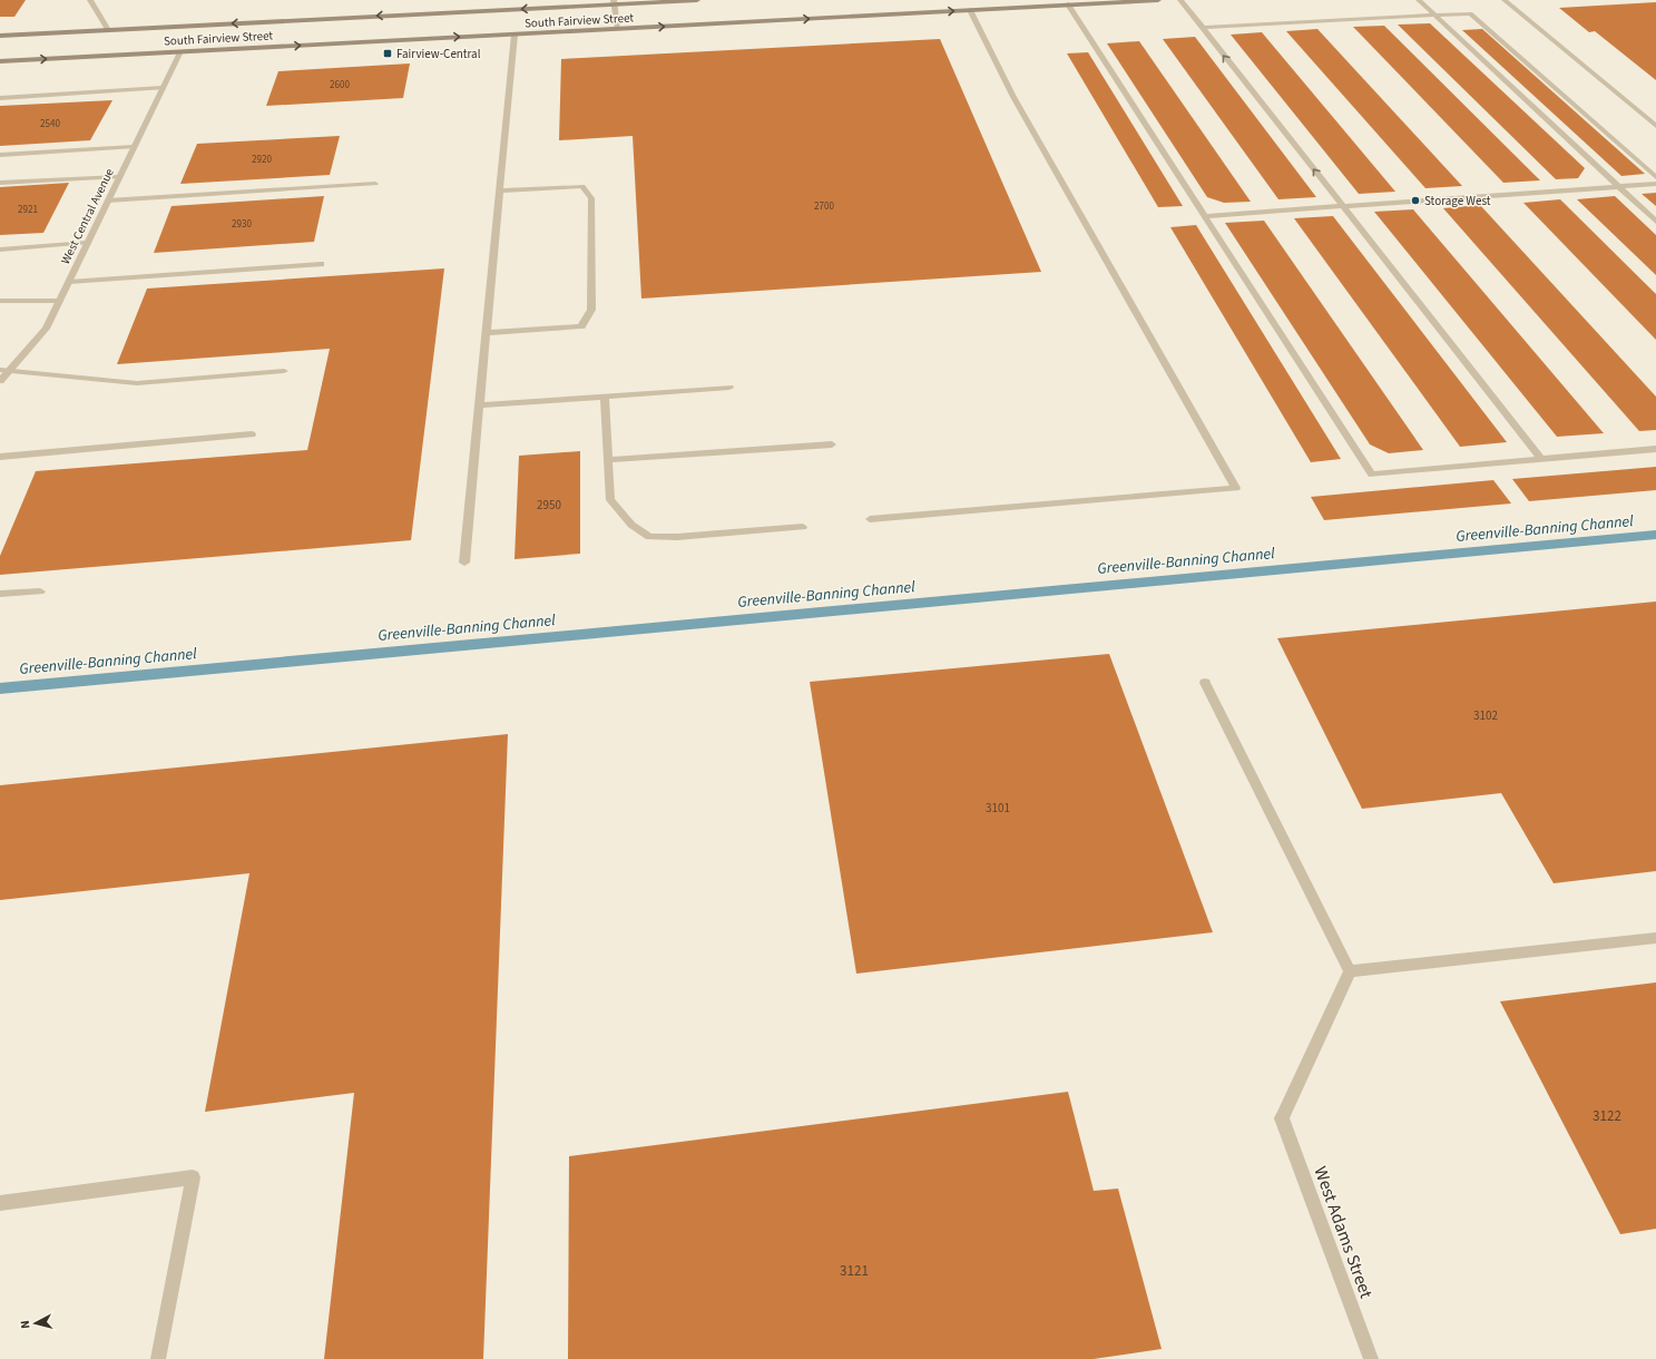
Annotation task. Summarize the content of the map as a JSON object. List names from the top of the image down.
{
  "streets": {
    "main road": ["South Fairview Street"],
    "street": ["West Central Avenue", "West Adams Street"]
  },
  "crossings": [
    ["South Fairview Street", "West Central Avenue"]
  ],
  "water": ["Greenville-Banning Channel"],
  "places": {
    "transit": ["Fairview-Central"],
    "other": ["Storage West"]
  },
  "house_numbers": [
    "2600",
    "2540",
    "2920",
    "2700",
    "2921",
    "2930",
    "2950",
    "3102",
    "3101",
    "3122",
    "3121"
  ],
  "north": "left"
}
